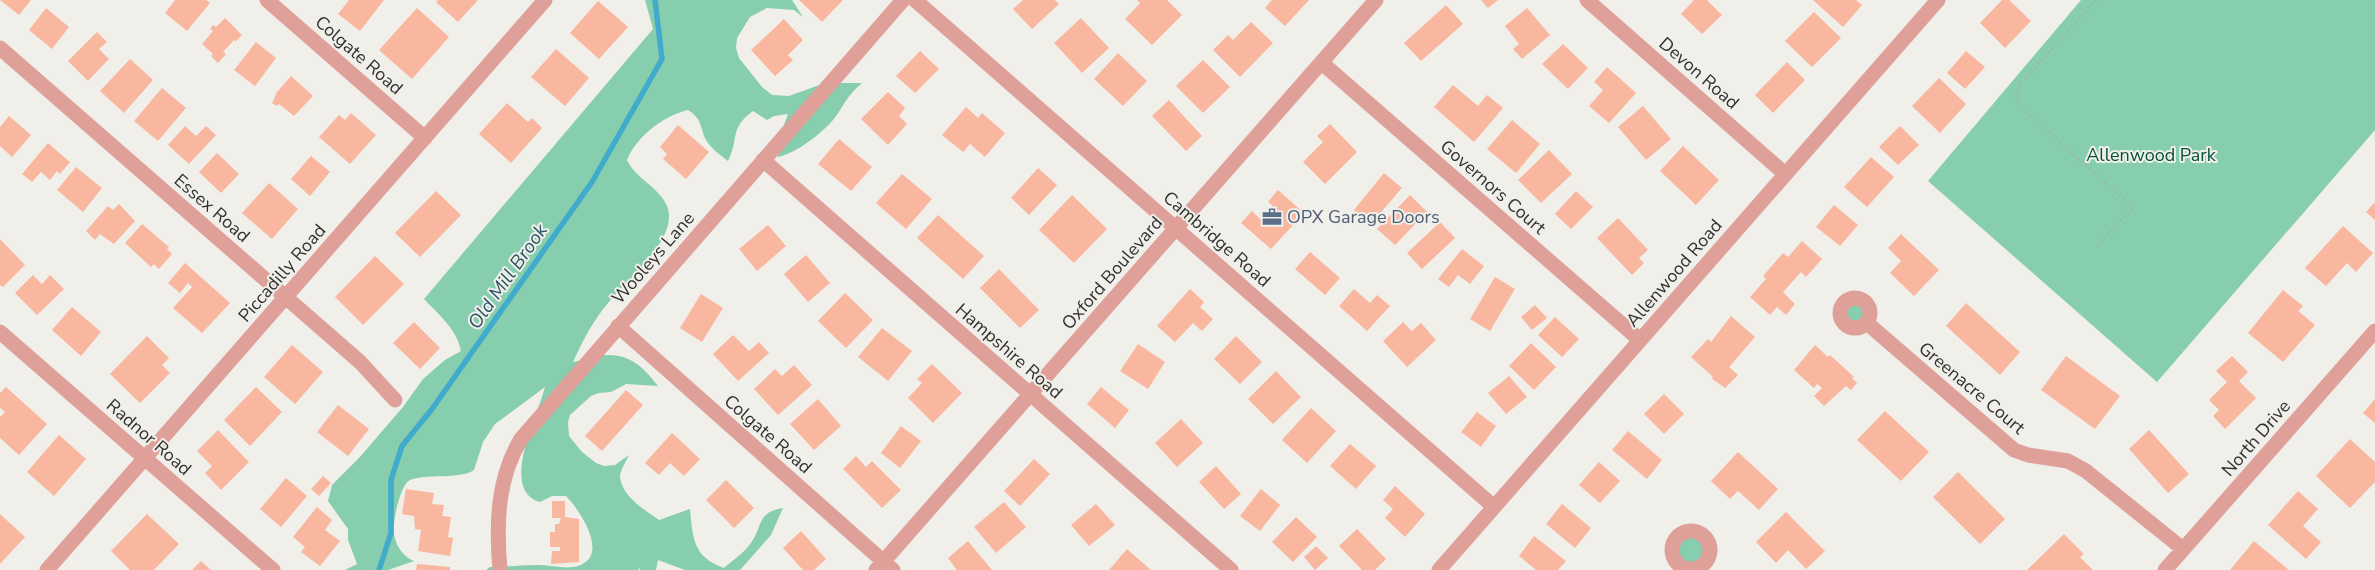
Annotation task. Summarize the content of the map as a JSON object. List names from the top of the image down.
{
  "streets": {
    "street": [
      "Colgate Road",
      "Devon Road",
      "Governors Court",
      "Essex Road",
      "Cambridge Road",
      "Wooleys Lane",
      "Piccadilly Road",
      "Oxford Boulevard",
      "Allenwood Road",
      "Hampshire Road",
      "Greenacre Court",
      "Radnor Road",
      "North Drive"
    ]
  },
  "crossings": [
    ["Colgate Road", "Wooleys Lane"],
    ["Colgate Road", "Piccadilly Road"],
    ["Colgate Road", "Oxford Boulevard"],
    ["Devon Road", "Allenwood Road"],
    ["Governors Court", "Oxford Boulevard"],
    ["Governors Court", "Allenwood Road"],
    ["Essex Road", "Piccadilly Road"],
    ["Cambridge Road", "Oxford Boulevard"],
    ["Cambridge Road", "Allenwood Road"],
    ["Wooleys Lane", "Hampshire Road"],
    ["Piccadilly Road", "Radnor Road"],
    ["Oxford Boulevard", "Hampshire Road"],
    ["Greenacre Court", "North Drive"]
  ],
  "water": ["Old Mill Brook"],
  "parks": ["Allenwood Park"],
  "places": {
    "office": ["OPX Garage Doors"]
  }
}
